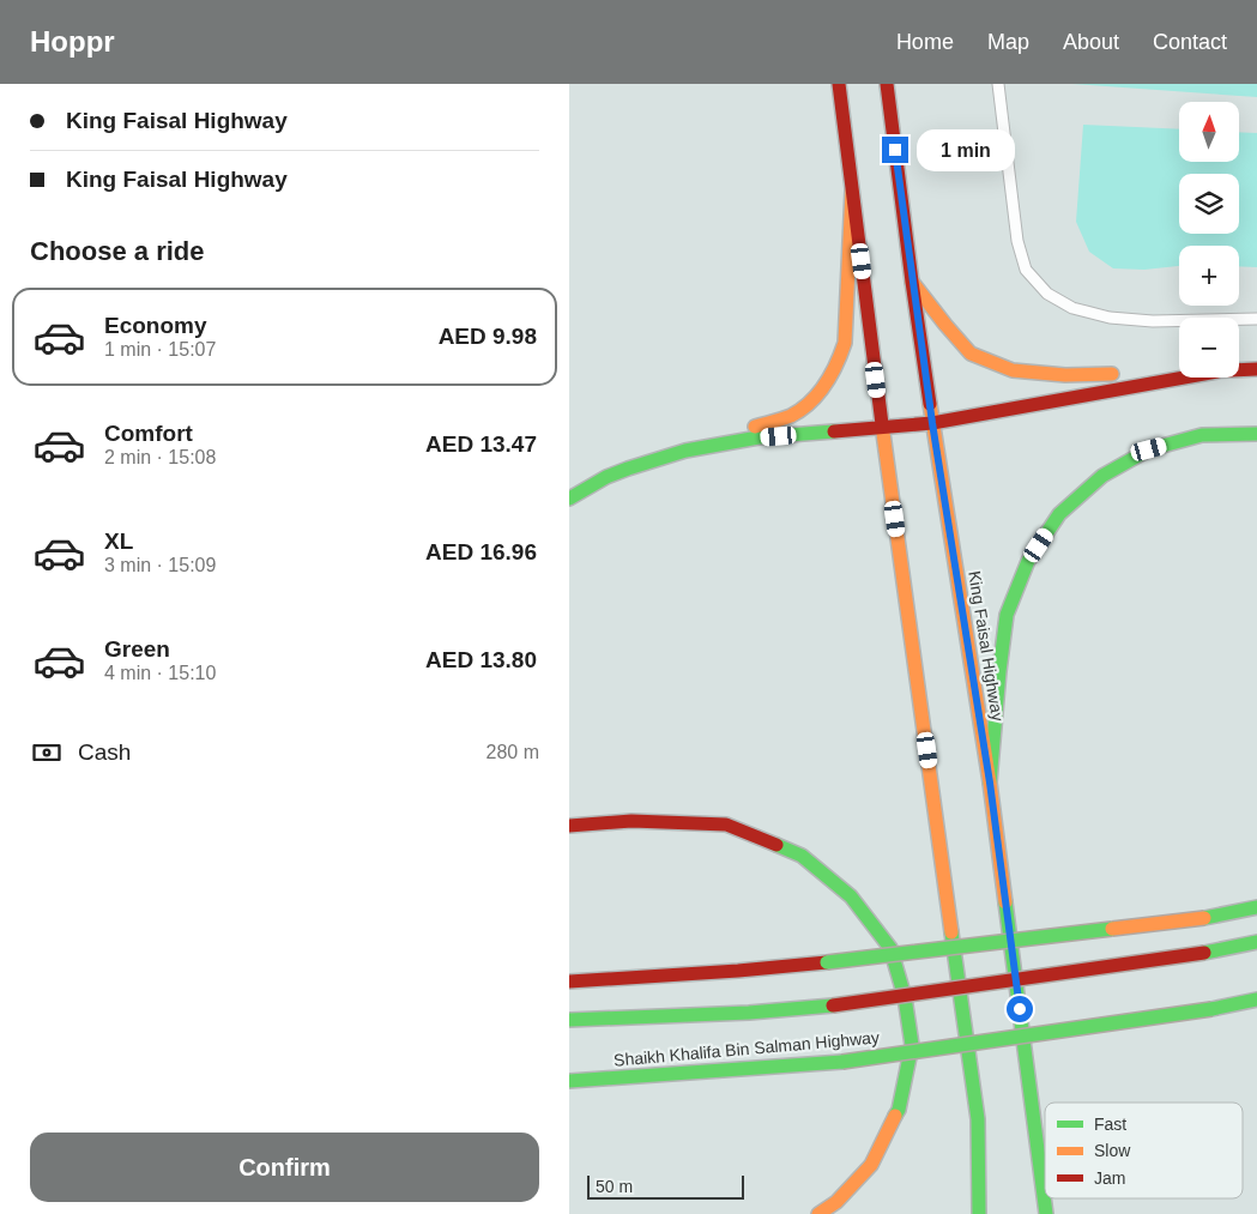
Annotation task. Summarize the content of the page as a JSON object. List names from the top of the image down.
{
  "streets": {
    "main road": ["King Faisal Highway", "Shaikh Khalifa Bin Salman Highway"]
  },
  "legend": ["Fast", "Slow", "Jam"],
  "scale_bar": "50 m",
  "north": "top",
  "page": {
    "header": "Hoppr",
    "nav": [
      "Home",
      "Map",
      "About",
      "Contact"
    ],
    "banner": ["King Faisal Highway", "King Faisal Highway"],
    "map_buttons": ["+", "−"],
    "bubble": "1 min",
    "heading": "Choose a ride",
    "list": [
      {
        "name": "Economy",
        "note": "1 min · 15:07",
        "value": "AED 9.98"
      },
      {
        "name": "Comfort",
        "note": "2 min · 15:08",
        "value": "AED 13.47"
      },
      {
        "name": "XL",
        "note": "3 min · 15:09",
        "value": "AED 16.96"
      },
      {
        "name": "Green",
        "note": "4 min · 15:10",
        "value": "AED 13.80"
      }
    ],
    "pay": ["Cash", "280 m"],
    "buttons": "Confirm",
    "scale": "50 m"
  }
}
